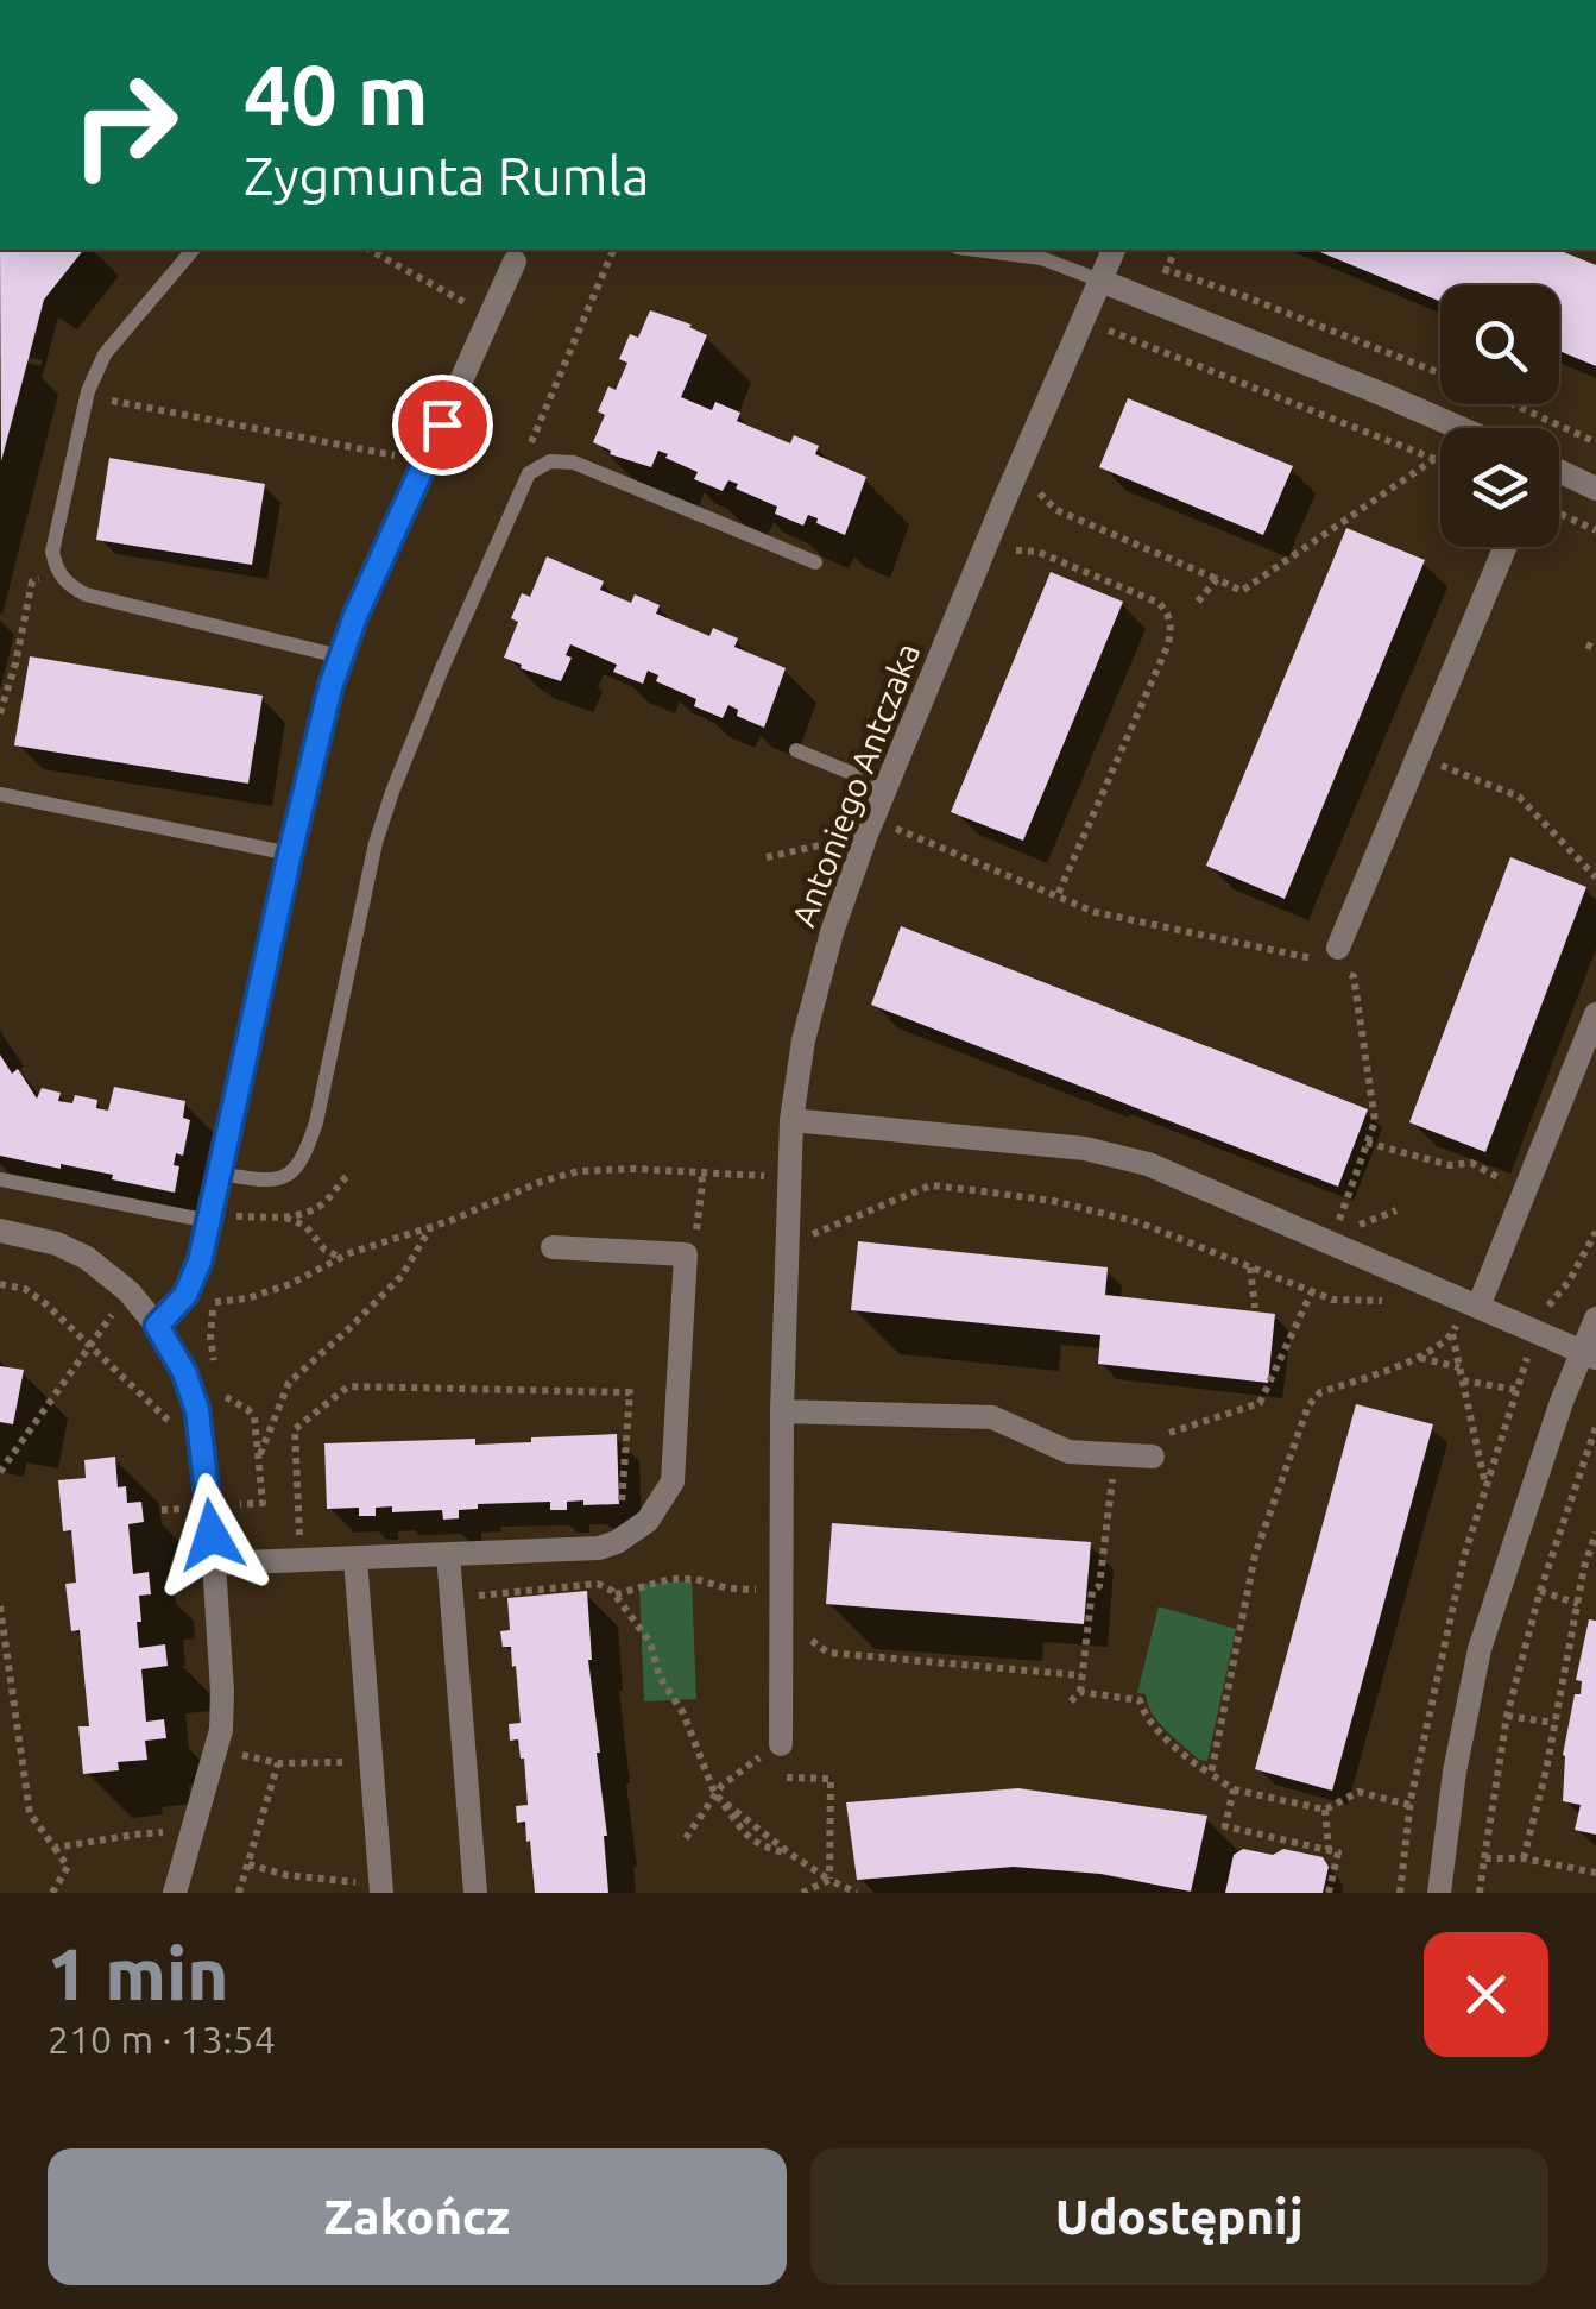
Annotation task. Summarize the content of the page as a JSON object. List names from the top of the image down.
{
  "streets": {
    "street": ["Antoniego Antczaka"]
  },
  "page": {
    "turn": ["40 m", "Zygmunta Rumla"],
    "heading": ["1 min", "210 m · 13:54"],
    "buttons": ["Zakończ", "Udostępnij"]
  }
}
